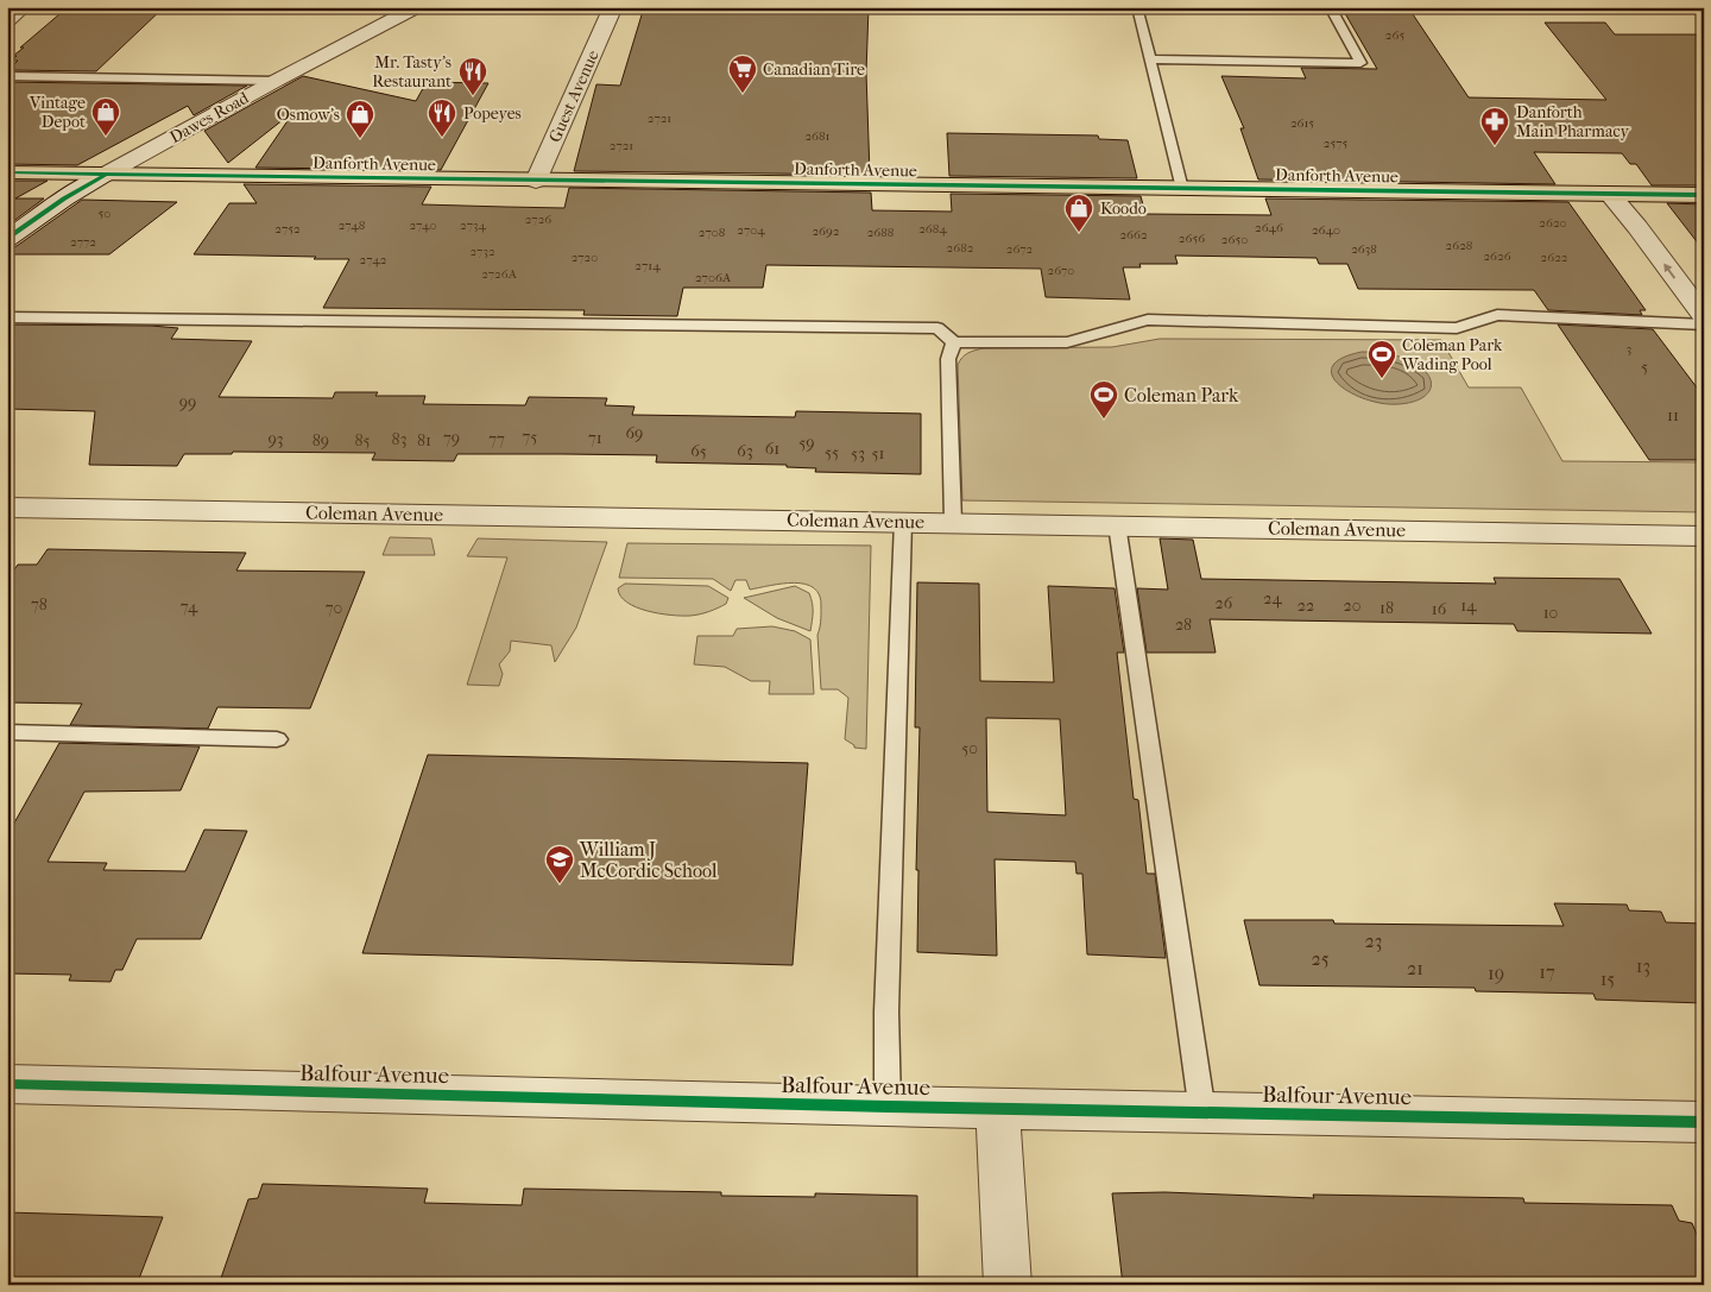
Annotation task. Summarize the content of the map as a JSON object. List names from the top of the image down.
{
  "streets": {
    "main road": ["Danforth Avenue"],
    "street": [
      "Guest Avenue",
      "Dawes Road",
      "Coleman Avenue",
      "Balfour Avenue"
    ]
  },
  "crossings": [
    ["Guest Avenue", "Danforth Avenue"],
    ["Dawes Road", "Danforth Avenue"]
  ],
  "places": {
    "supermarket": ["Canadian Tire"],
    "restaurant": ["Mr. Tasty's Restaurant", "Popeyes"],
    "shop": ["Vintage Depot", "Osmow's", "Koodo"],
    "pharmacy": ["Danforth Main Pharmacy"],
    "sports": ["Coleman Park Wading Pool", "Coleman Park"],
    "school or university": ["William J McCordic School"]
  },
  "house_numbers": [
    "265",
    "2721",
    "2615",
    "2681",
    "2575",
    "2721",
    "50",
    "2726",
    "2620",
    "2748",
    "2740",
    "2734",
    "2646",
    "2752",
    "2684",
    "2704",
    "2640",
    "2692",
    "2708",
    "2688",
    "2662",
    "2656",
    "2650",
    "2772",
    "2628",
    "2682",
    "2672",
    "2638",
    "2732",
    "2626",
    "2720",
    "2622",
    "2742",
    "2714",
    "2670",
    "2726A",
    "2706A",
    "3",
    "5",
    "99",
    "11",
    "69",
    "75",
    "79",
    "71",
    "93",
    "83",
    "77",
    "89",
    "85",
    "81",
    "59",
    "61",
    "65",
    "63",
    "55",
    "53",
    "51",
    "24",
    "26",
    "78",
    "22",
    "20",
    "14",
    "74",
    "70",
    "18",
    "16",
    "10",
    "28",
    "50",
    "23",
    "25",
    "13",
    "21",
    "17",
    "19",
    "15"
  ]
}
